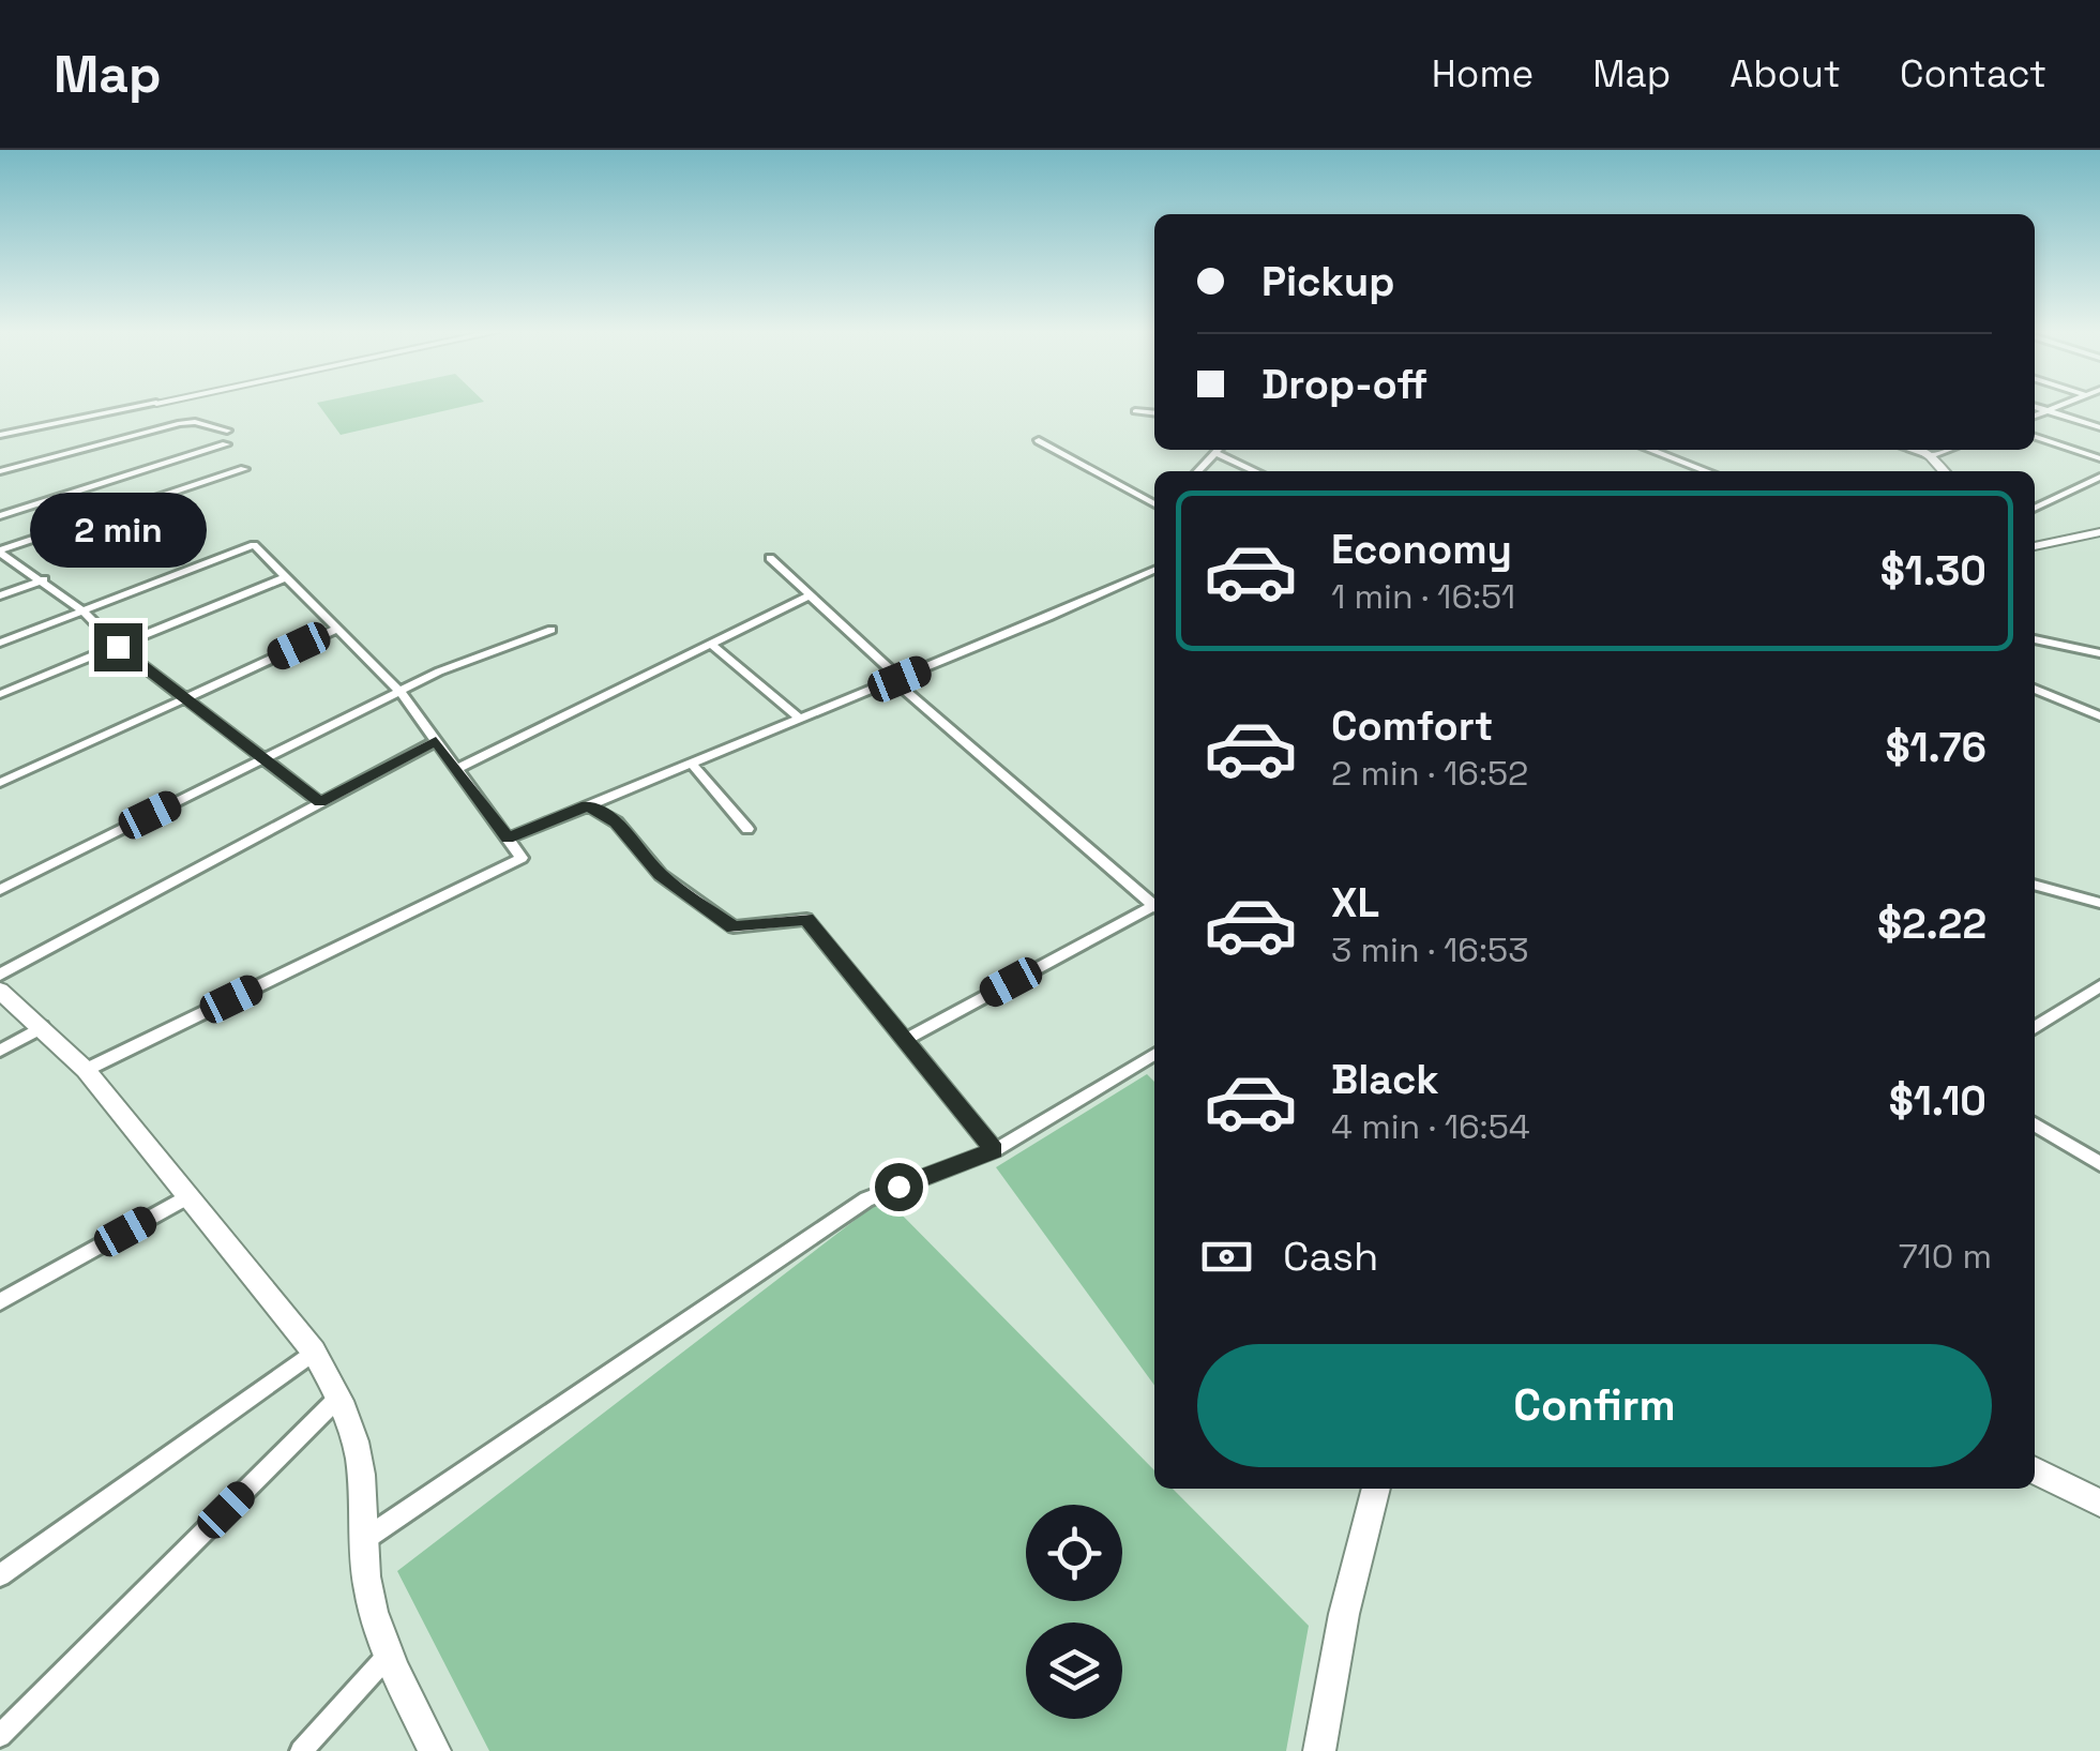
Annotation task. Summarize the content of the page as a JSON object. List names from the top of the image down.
{
  "page": {
    "header": "Map",
    "nav": [
      "Home",
      "Map",
      "About",
      "Contact"
    ],
    "banner": ["Pickup", "Drop-off"],
    "list": [
      {
        "name": "Economy",
        "note": "1 min · 16:51",
        "value": "$1.30"
      },
      {
        "name": "Comfort",
        "note": "2 min · 16:52",
        "value": "$1.76"
      },
      {
        "name": "XL",
        "note": "3 min · 16:53",
        "value": "$2.22"
      },
      {
        "name": "Black",
        "note": "4 min · 16:54",
        "value": "$1.10"
      }
    ],
    "bubble": "2 min",
    "pay": ["Cash", "710 m"],
    "buttons": "Confirm"
  }
}
